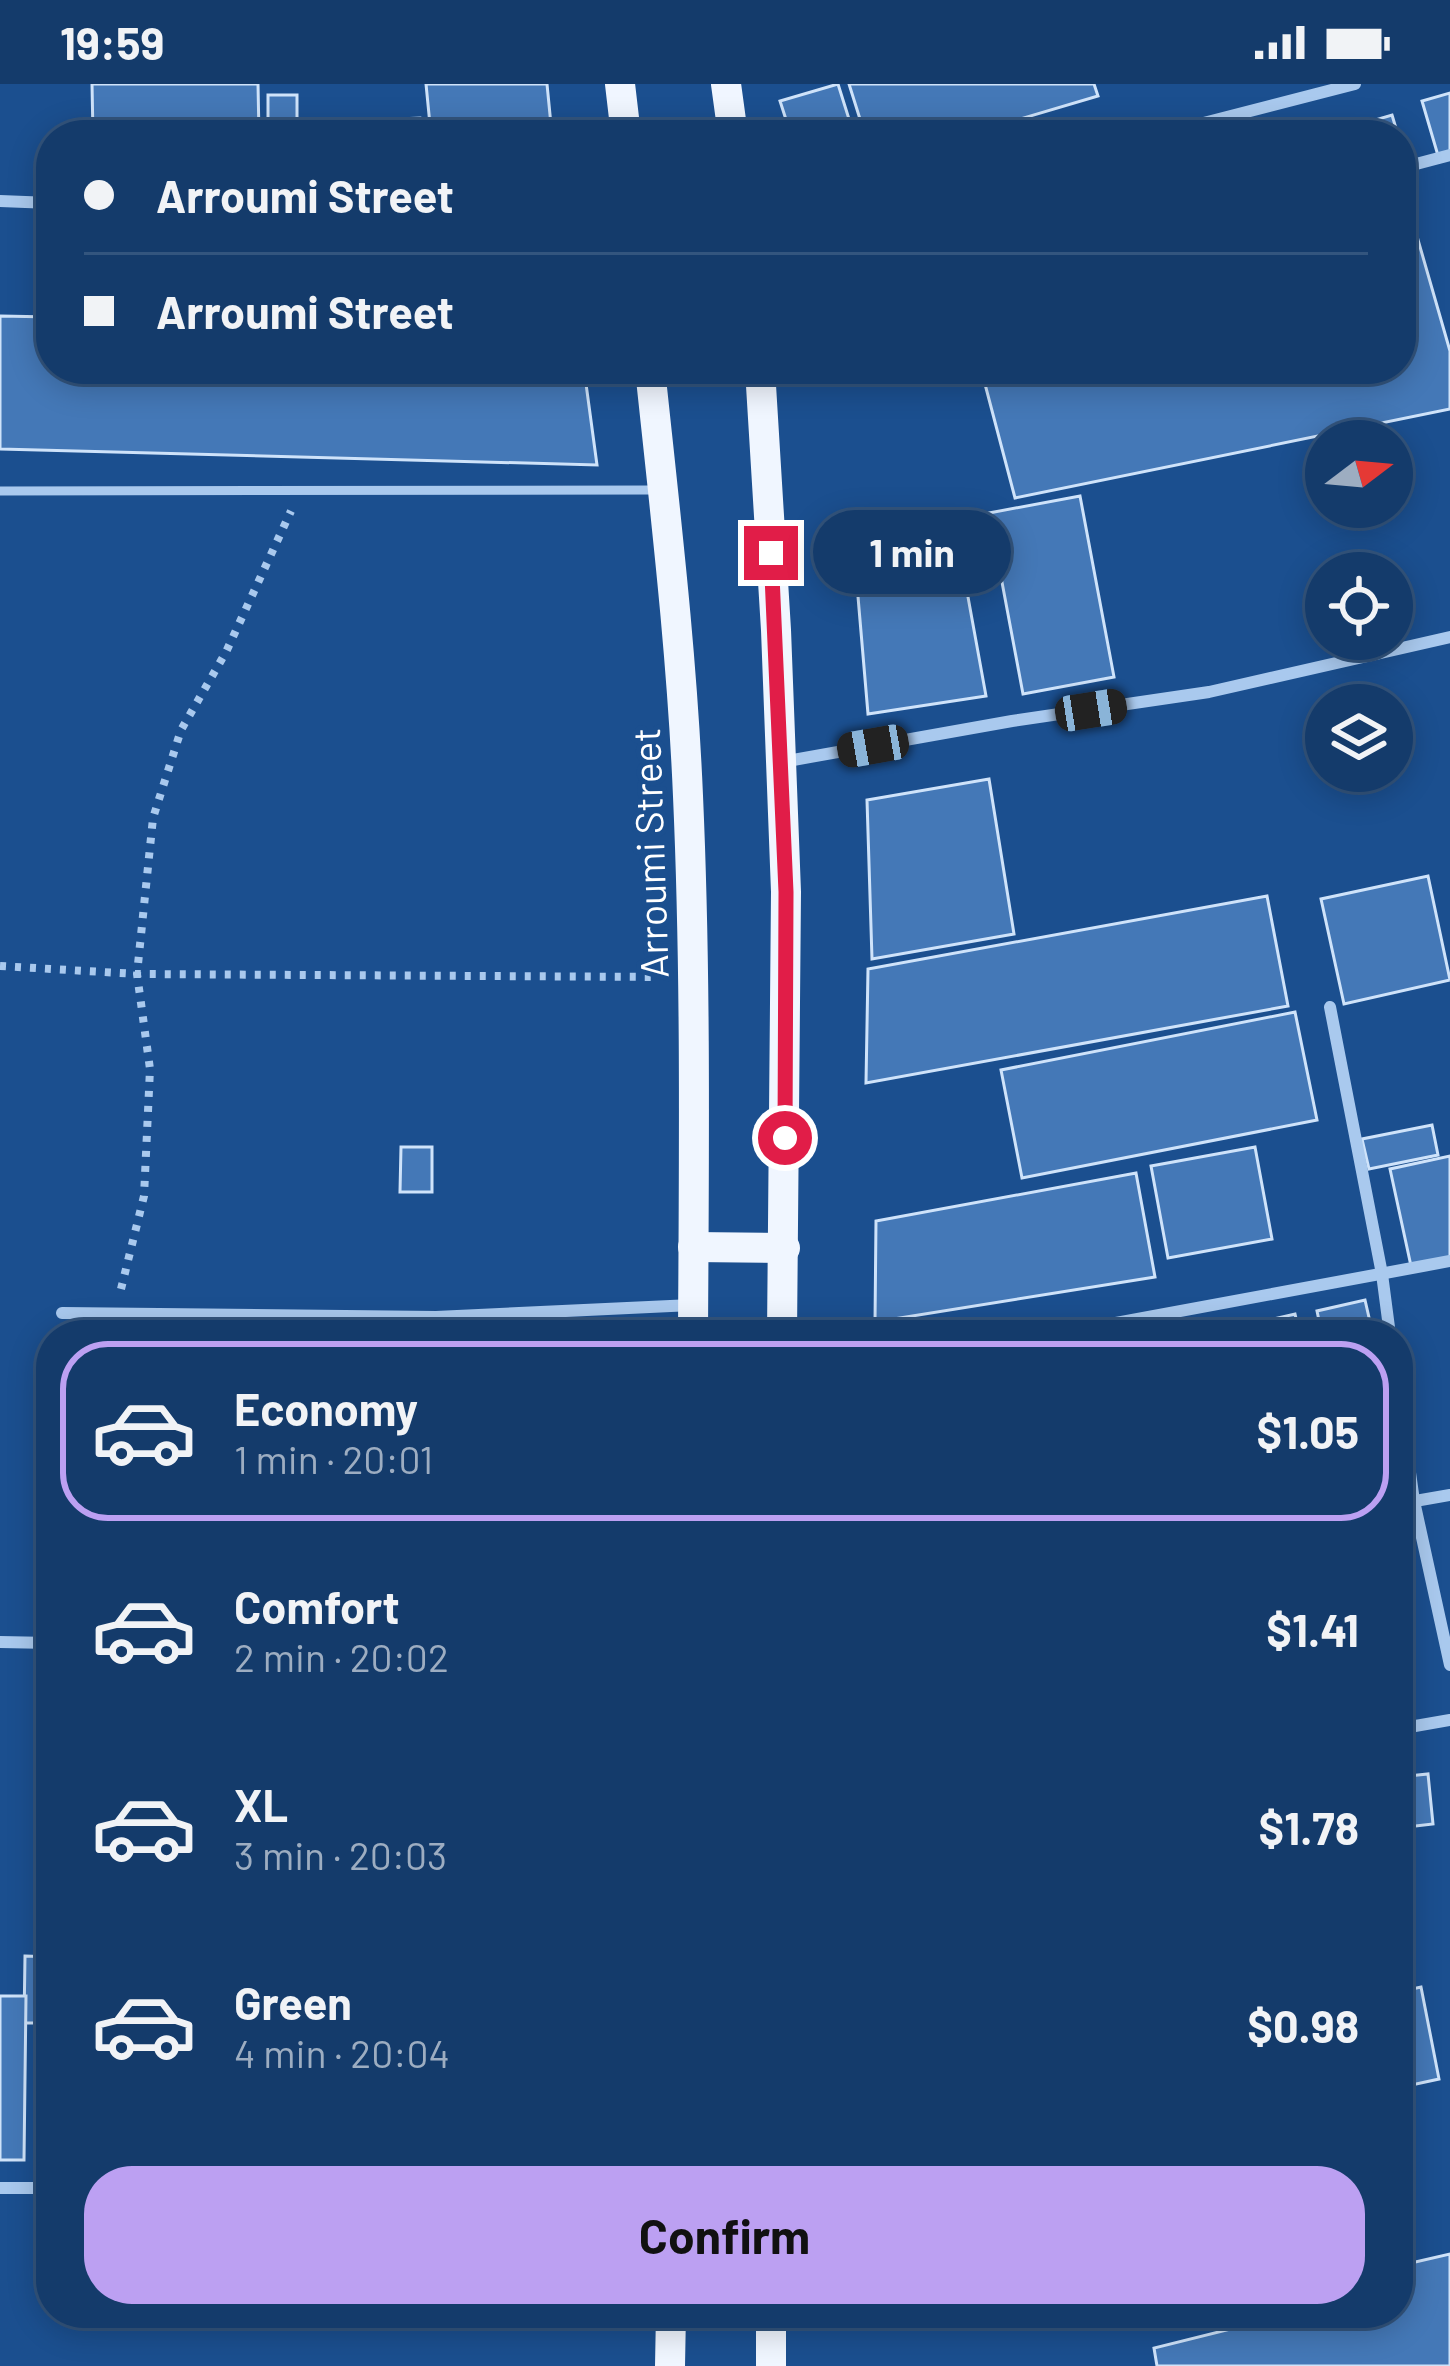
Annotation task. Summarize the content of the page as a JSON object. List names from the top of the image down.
{
  "streets": {
    "main road": ["Arroumi Street"]
  },
  "north": "right",
  "page": {
    "status": "19:59",
    "banner": ["Arroumi Street", "Arroumi Street"],
    "bubble": "1 min",
    "list": [
      {
        "name": "Economy",
        "note": "1 min · 20:01",
        "value": "$1.05"
      },
      {
        "name": "Comfort",
        "note": "2 min · 20:02",
        "value": "$1.41"
      },
      {
        "name": "XL",
        "note": "3 min · 20:03",
        "value": "$1.78"
      },
      {
        "name": "Green",
        "note": "4 min · 20:04",
        "value": "$0.98"
      }
    ],
    "buttons": "Confirm"
  }
}
